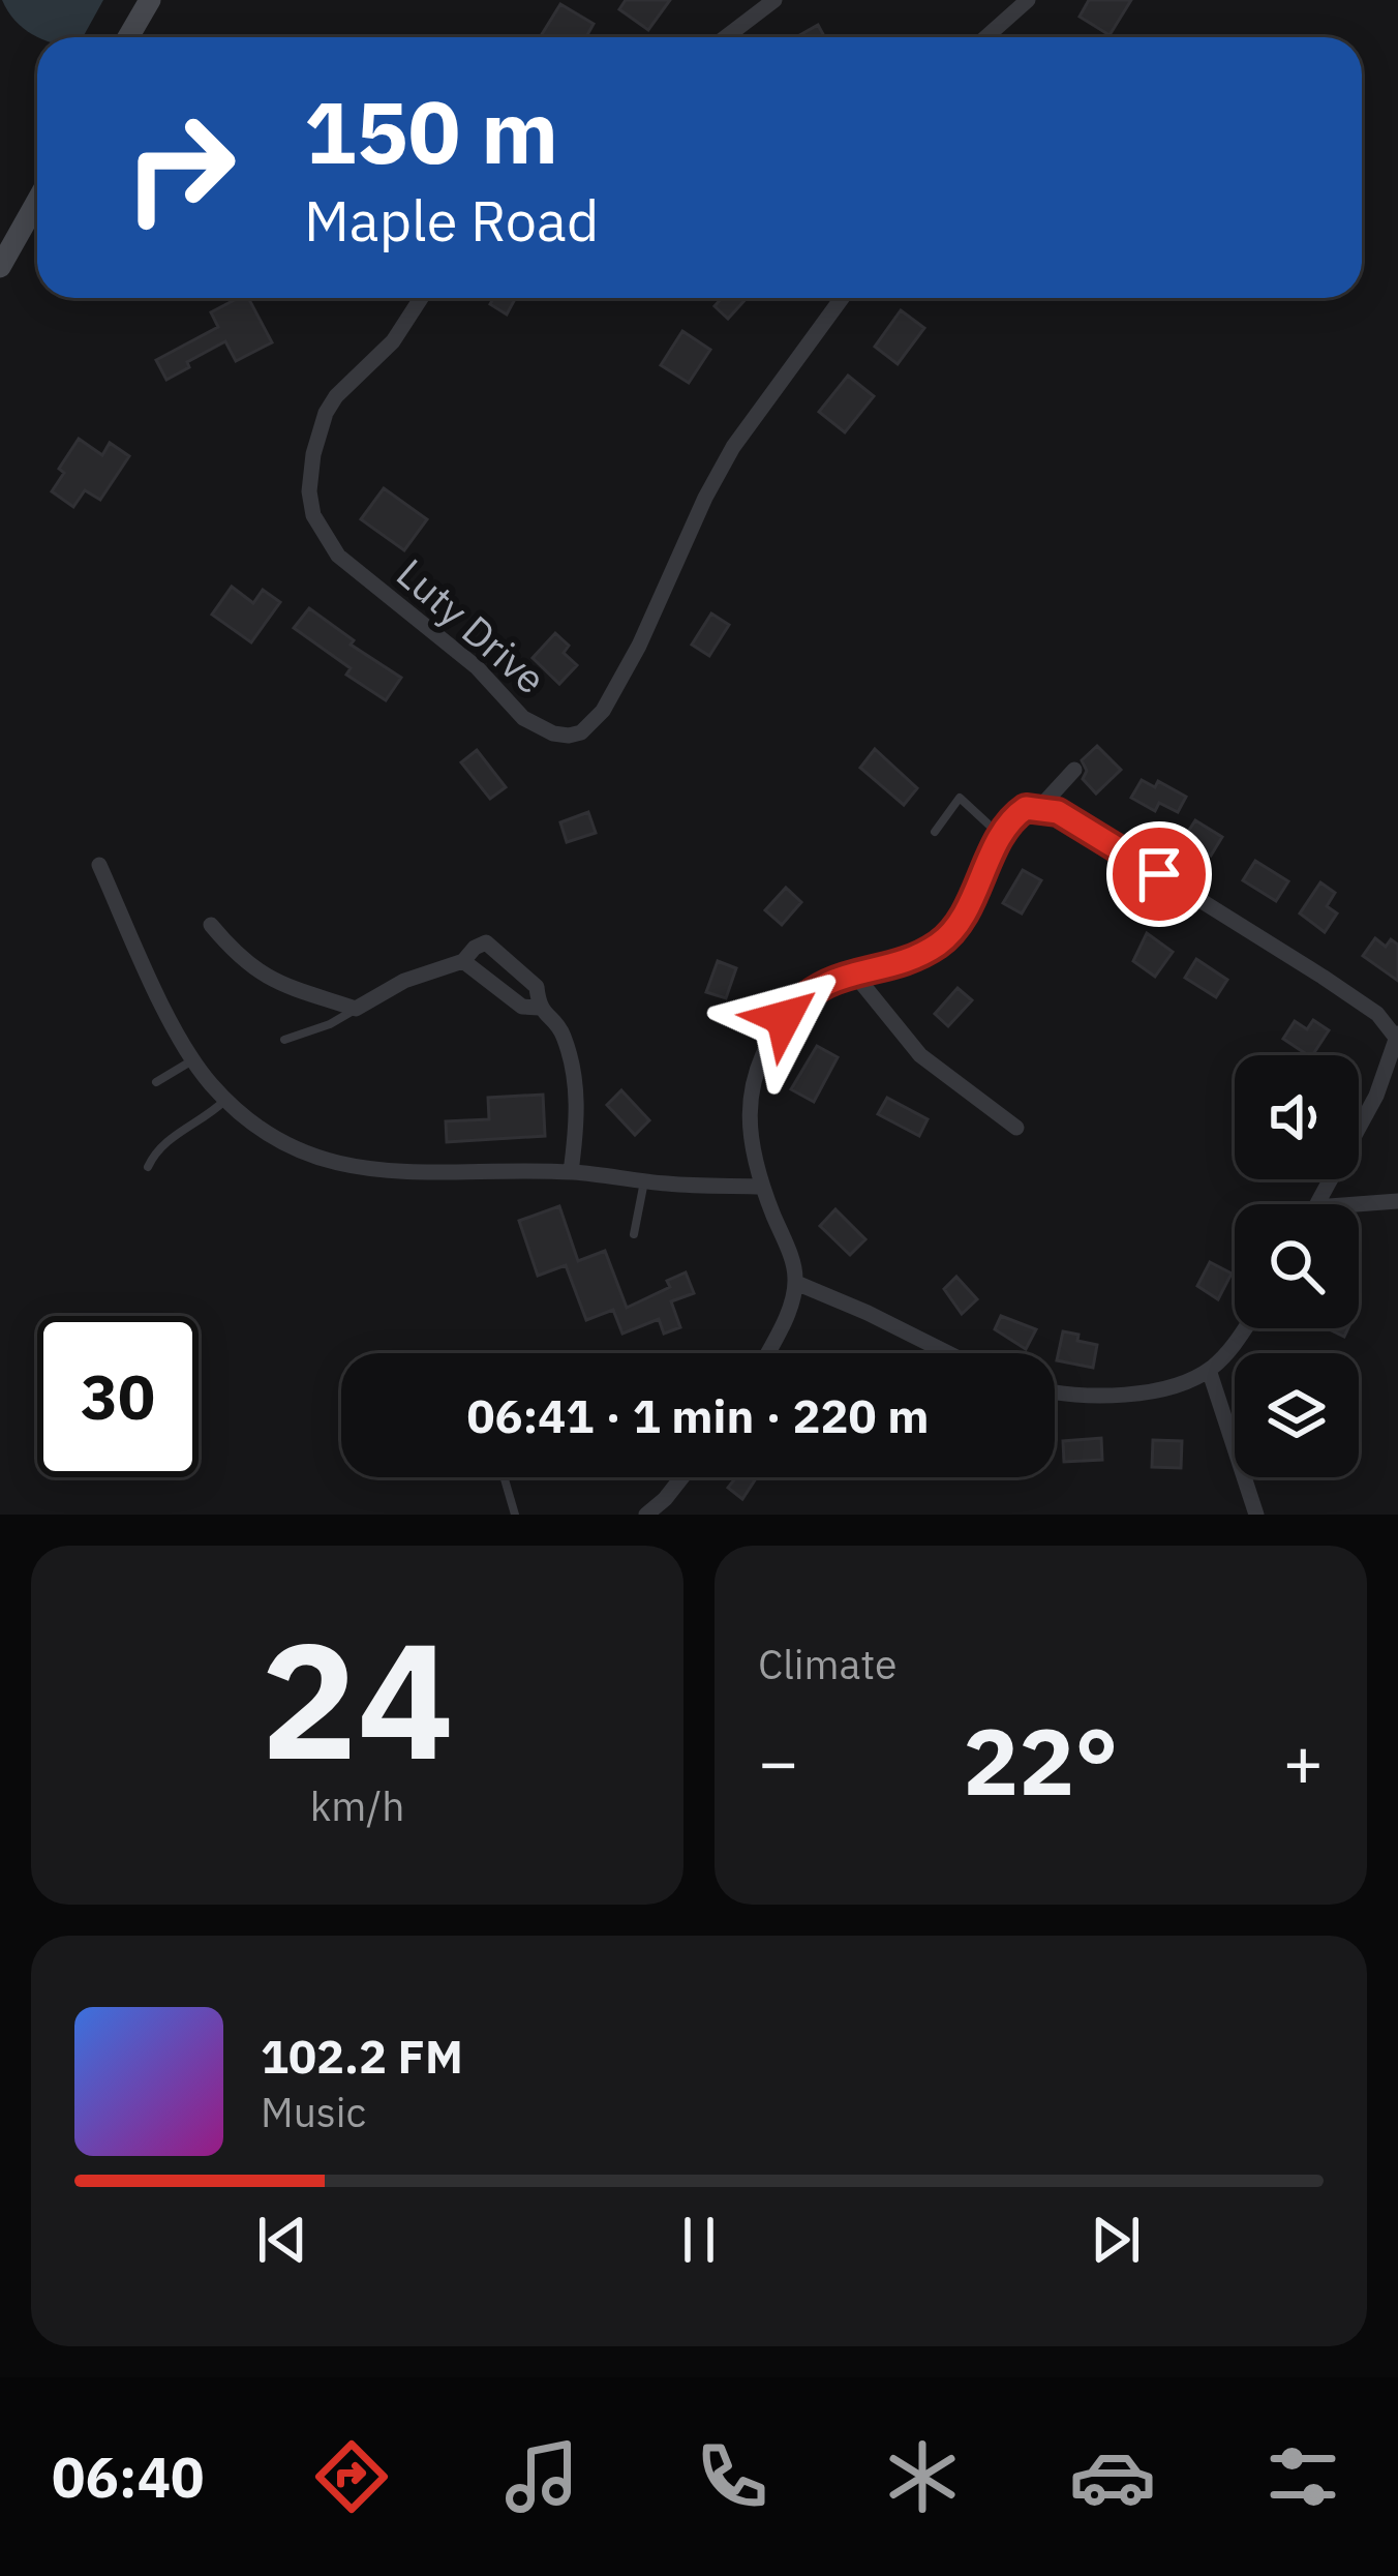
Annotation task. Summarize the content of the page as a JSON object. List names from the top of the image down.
{
  "streets": {
    "street": ["Luty Drive"]
  },
  "page": {
    "turn": ["150 m", "Maple Road"],
    "limit": "30",
    "trip": "06:41 · 1 min · 220 m",
    "tile": [
      ["24", "km/h"],
      "Climate"
    ],
    "heat": ["−", "22°", "+"],
    "song": ["102.2 FM", "Music"],
    "tabs": "06:40"
  }
}
